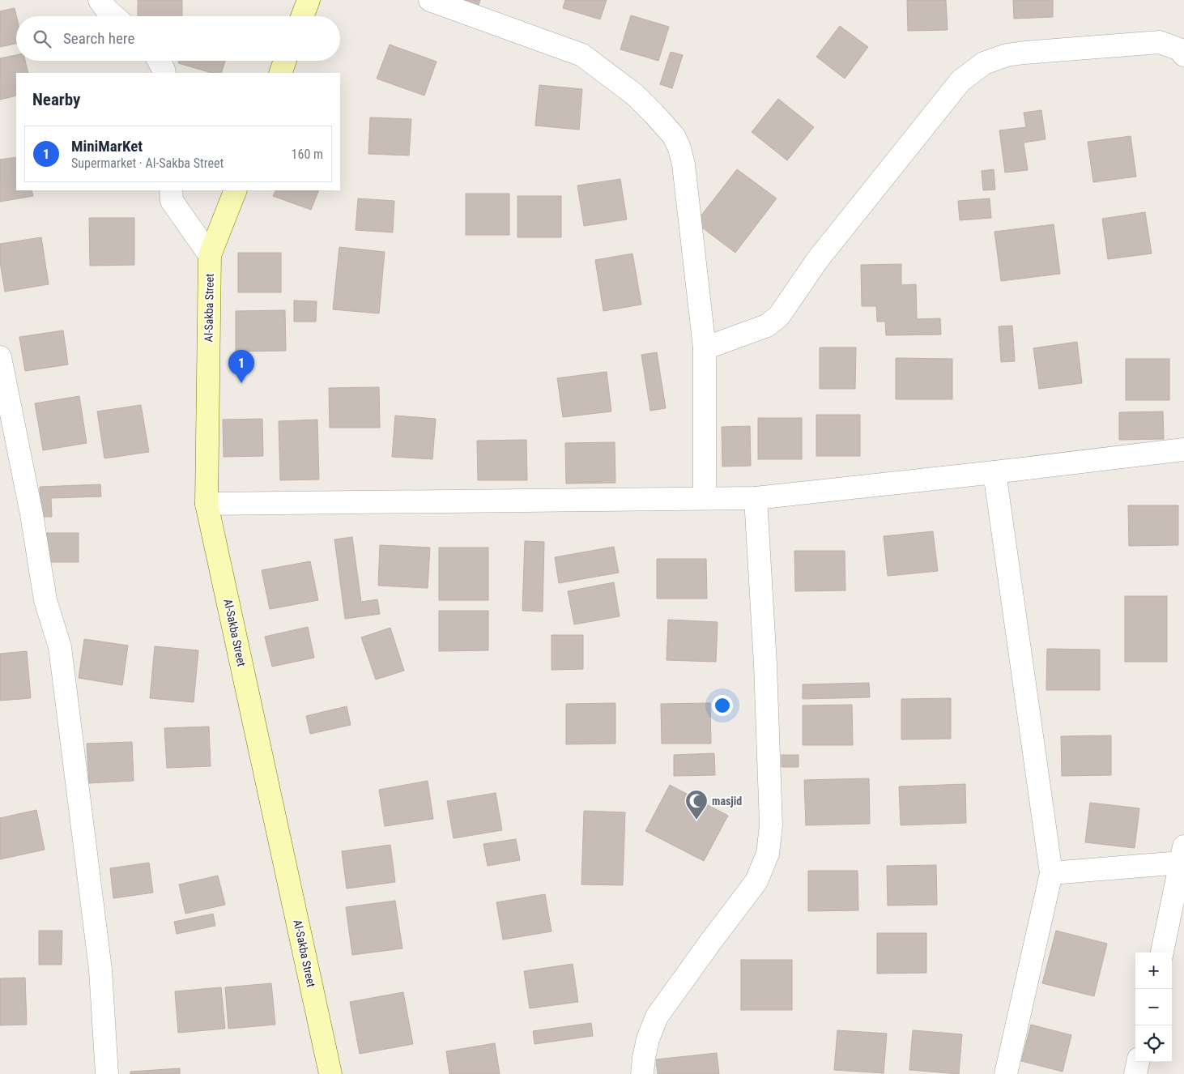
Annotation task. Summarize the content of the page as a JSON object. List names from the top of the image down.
{
  "streets": {
    "main road": ["Al-Sakba Street"]
  },
  "places": {
    "mosque": ["masjid"]
  },
  "page": {
    "search": "Search here",
    "heading": "Nearby",
    "list": [
      {
        "mark": "1",
        "name": "MiniMarKet",
        "note": "Supermarket · Al-Sakba Street",
        "value": "160 m"
      }
    ],
    "pins": "1",
    "map_buttons": ["+", "−"]
  }
}
